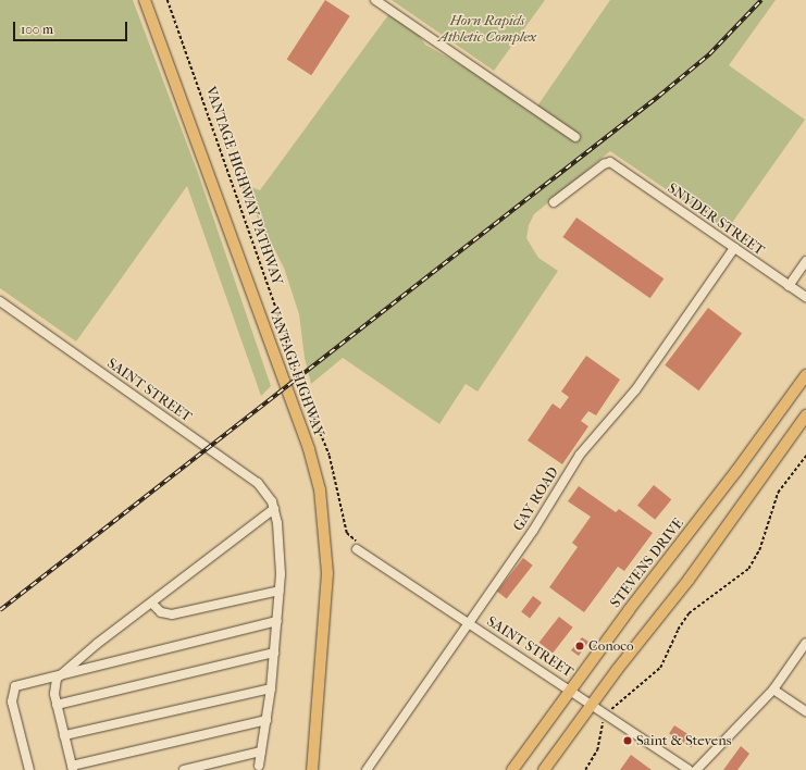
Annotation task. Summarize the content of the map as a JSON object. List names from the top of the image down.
{
  "streets": {
    "main road": ["VANTAGE HIGHWAY", "STEVENS DRIVE"],
    "street": ["SNYDER STREET", "SAINT STREET", "GAY ROAD"],
    "path": ["VANTAGE HIGHWAY PATHWAY"]
  },
  "crossings": [
    ["VANTAGE HIGHWAY PATHWAY", "SAINT STREET"],
    ["SNYDER STREET", "GAY ROAD"],
    ["SAINT STREET", "GAY ROAD"],
    ["SAINT STREET", "STEVENS DRIVE"]
  ],
  "parks": ["Horn Rapids Athletic Complex"],
  "places": ["Conoco", "Saint & Stevens"],
  "scale_bar": "100 m"
}
